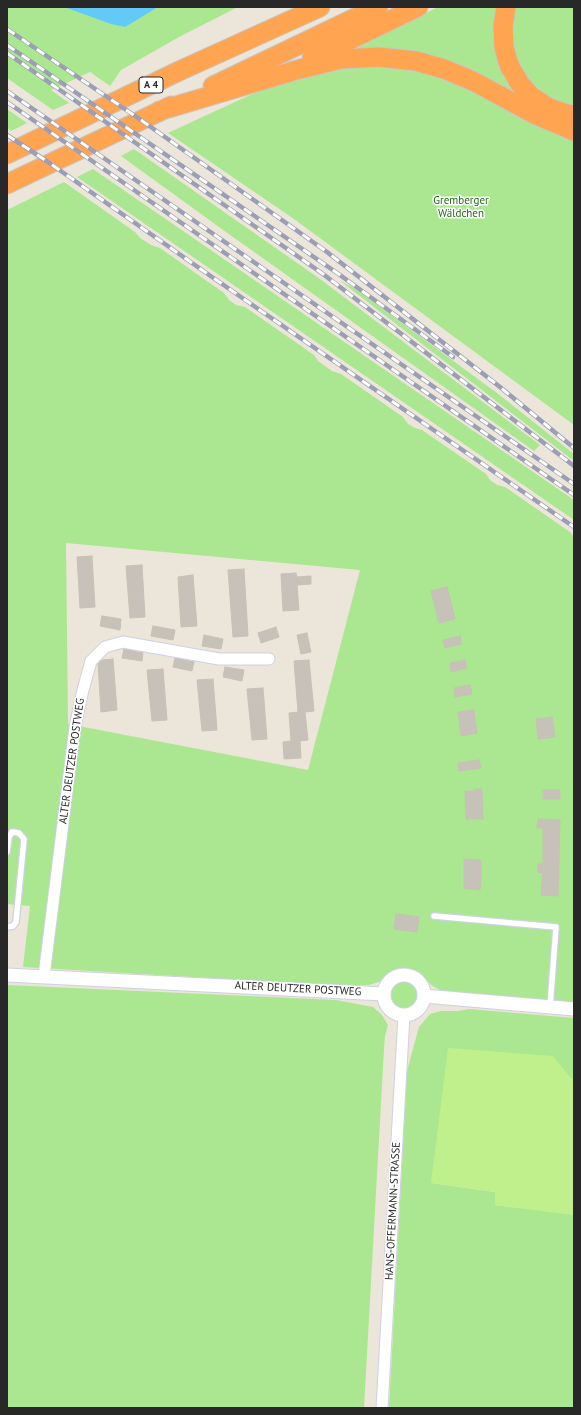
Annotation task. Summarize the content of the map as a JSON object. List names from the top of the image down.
{
  "streets": {
    "highway": ["A 4"],
    "street": ["ALTER DEUTZER POSTWEG", "HANS-OFFERMANN-STRASSE"]
  },
  "crossings": [
    ["ALTER DEUTZER POSTWEG", "HANS-OFFERMANN-STRASSE"]
  ],
  "parks": ["Gremberger Wäldchen"]
}
